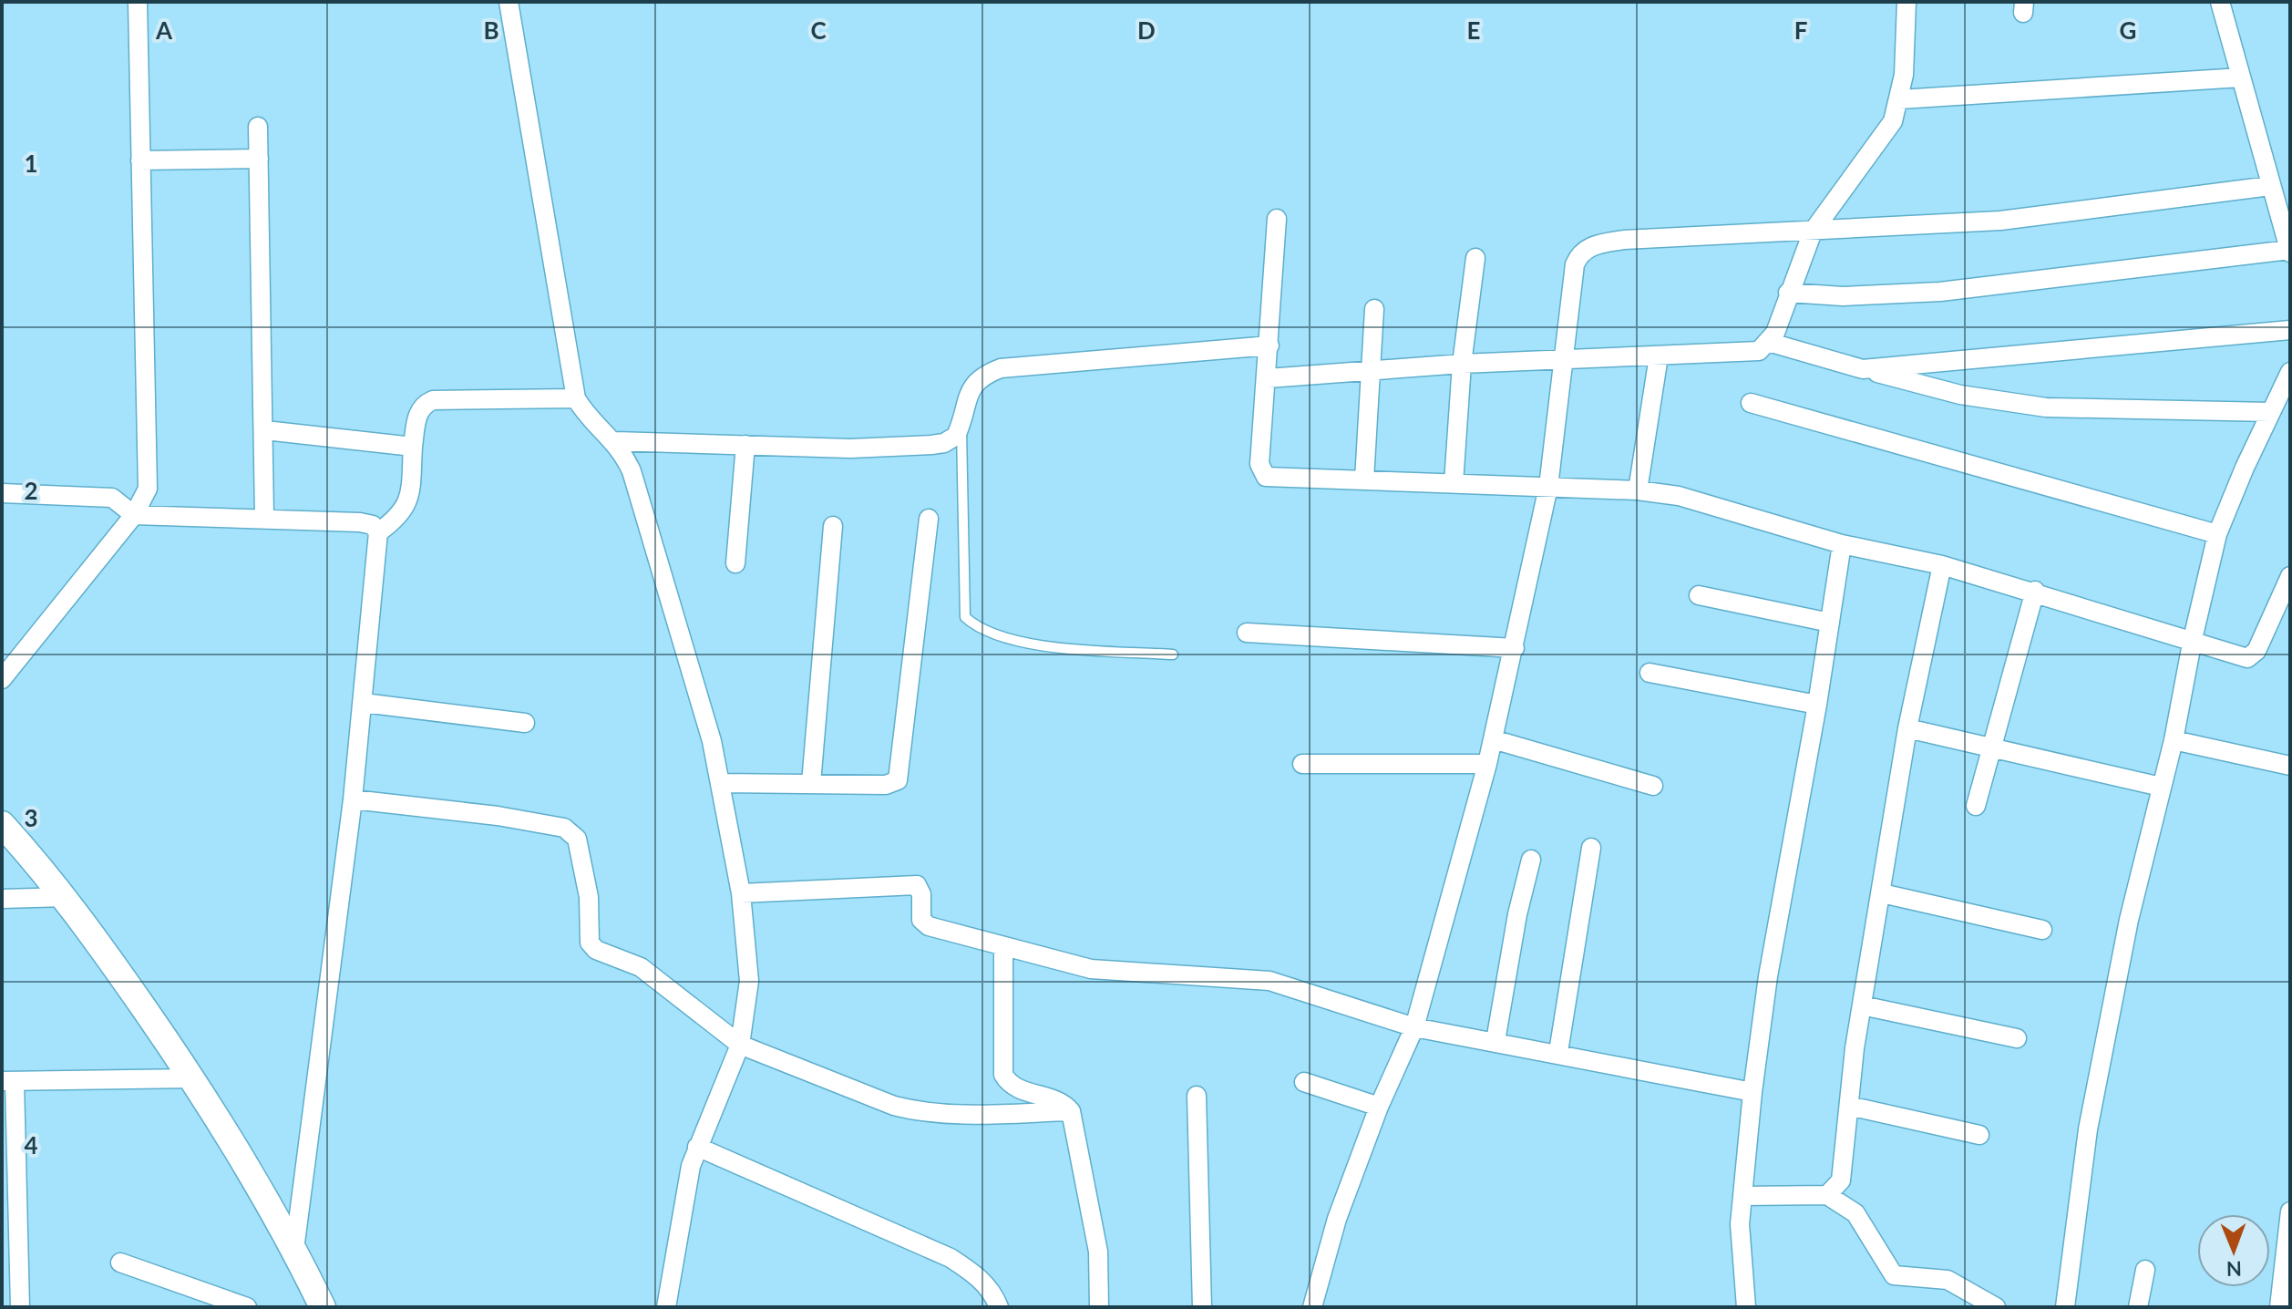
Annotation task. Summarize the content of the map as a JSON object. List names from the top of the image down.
{
  "north": "bottom",
  "grid": {
    "columns": [
      "A",
      "B",
      "C",
      "D",
      "E",
      "F",
      "G"
    ],
    "rows": [
      "1",
      "2",
      "3",
      "4"
    ]
  }
}
